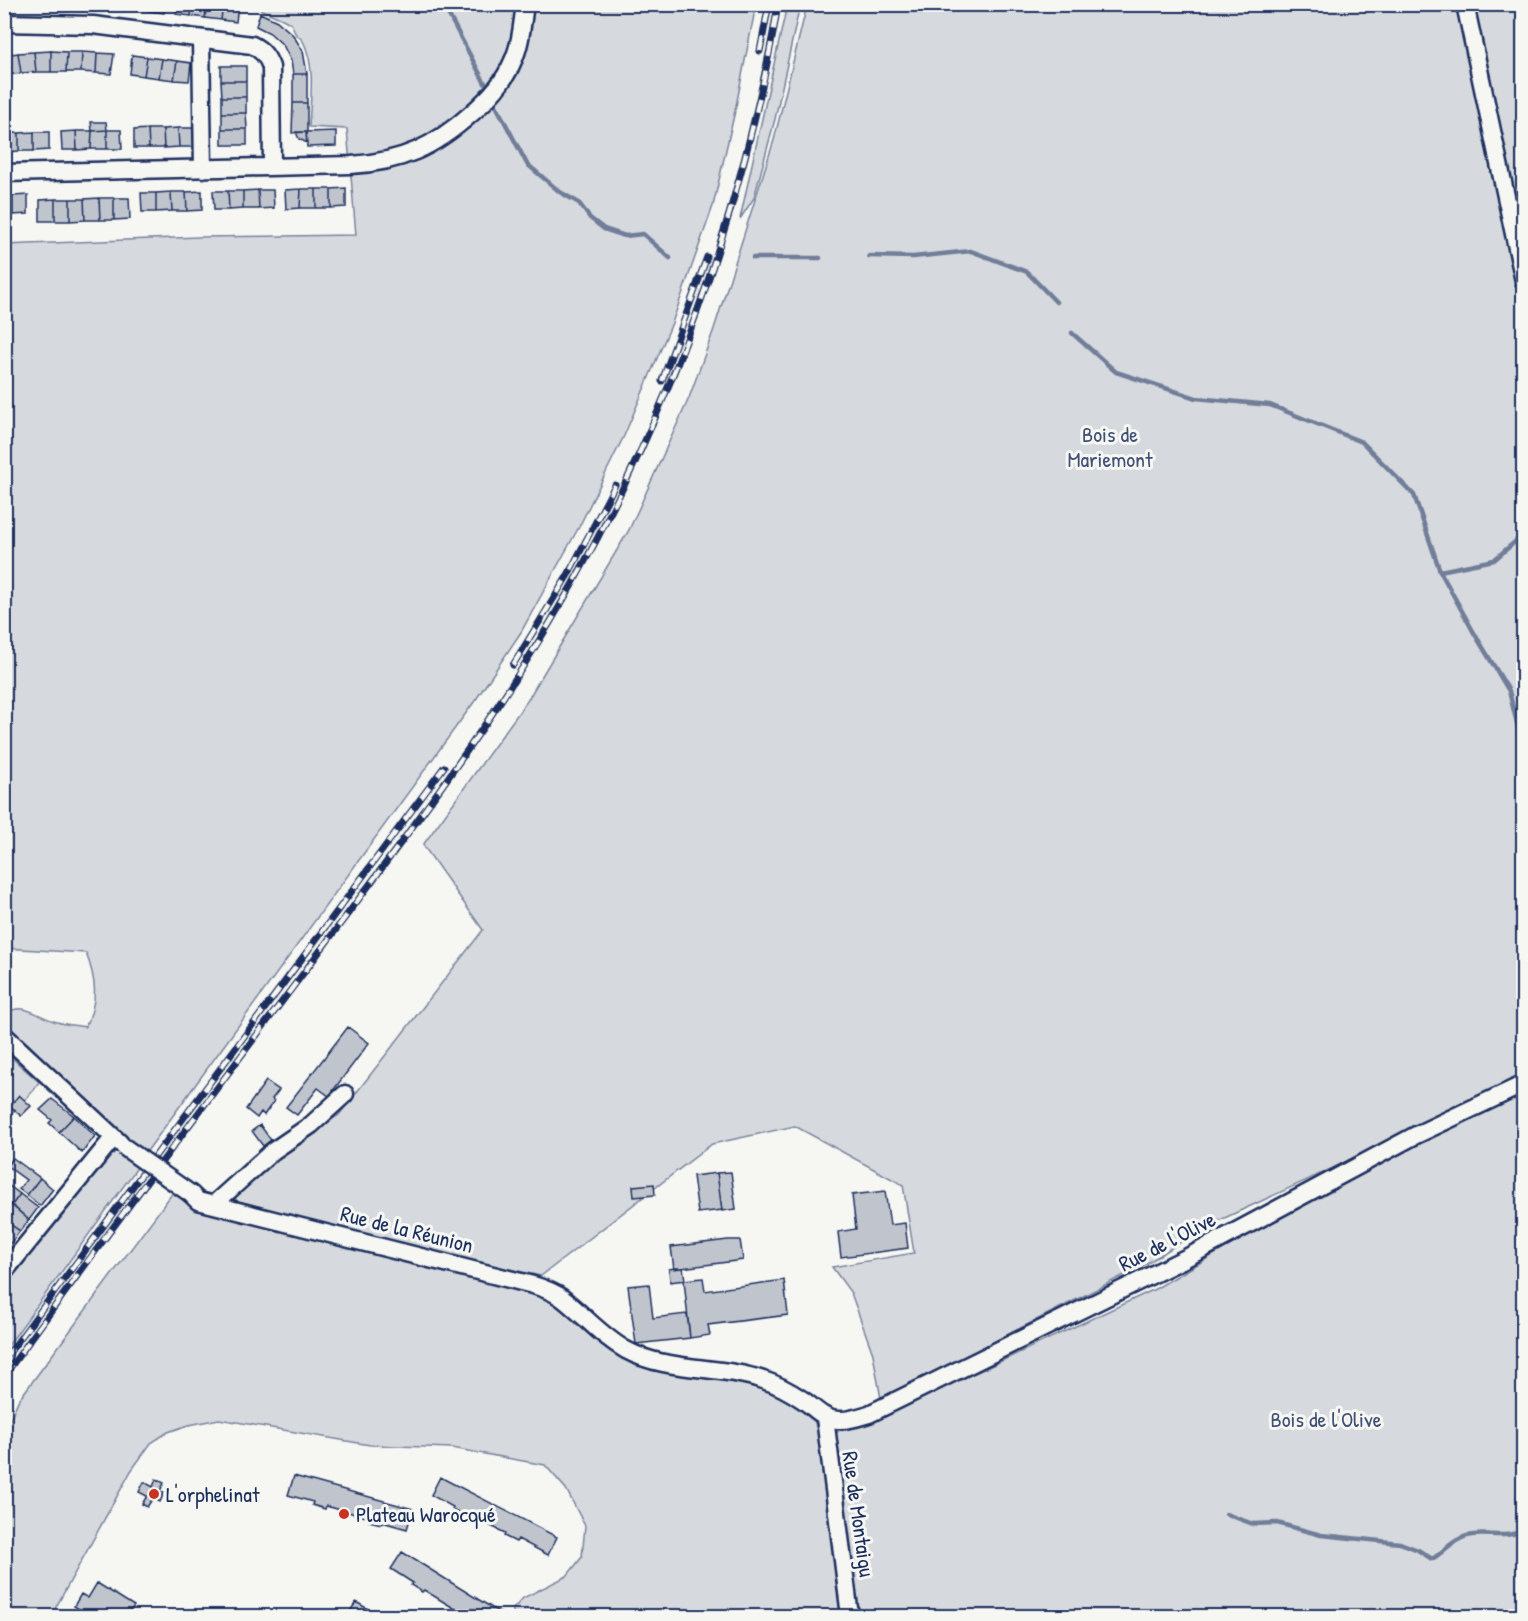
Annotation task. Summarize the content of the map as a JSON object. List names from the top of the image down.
{
  "streets": {
    "street": ["Rue de la Réunion", "Rue de l'Olive", "Rue de Montaigu"]
  },
  "crossings": [
    ["Rue de la Réunion", "Rue de l'Olive"],
    ["Rue de la Réunion", "Rue de Montaigu"],
    ["Rue de l'Olive", "Rue de Montaigu"]
  ],
  "parks": ["Bois de Mariemont", "Bois de l'Olive"],
  "places": ["L'orphelinat", "Plateau Warocqué"]
}
